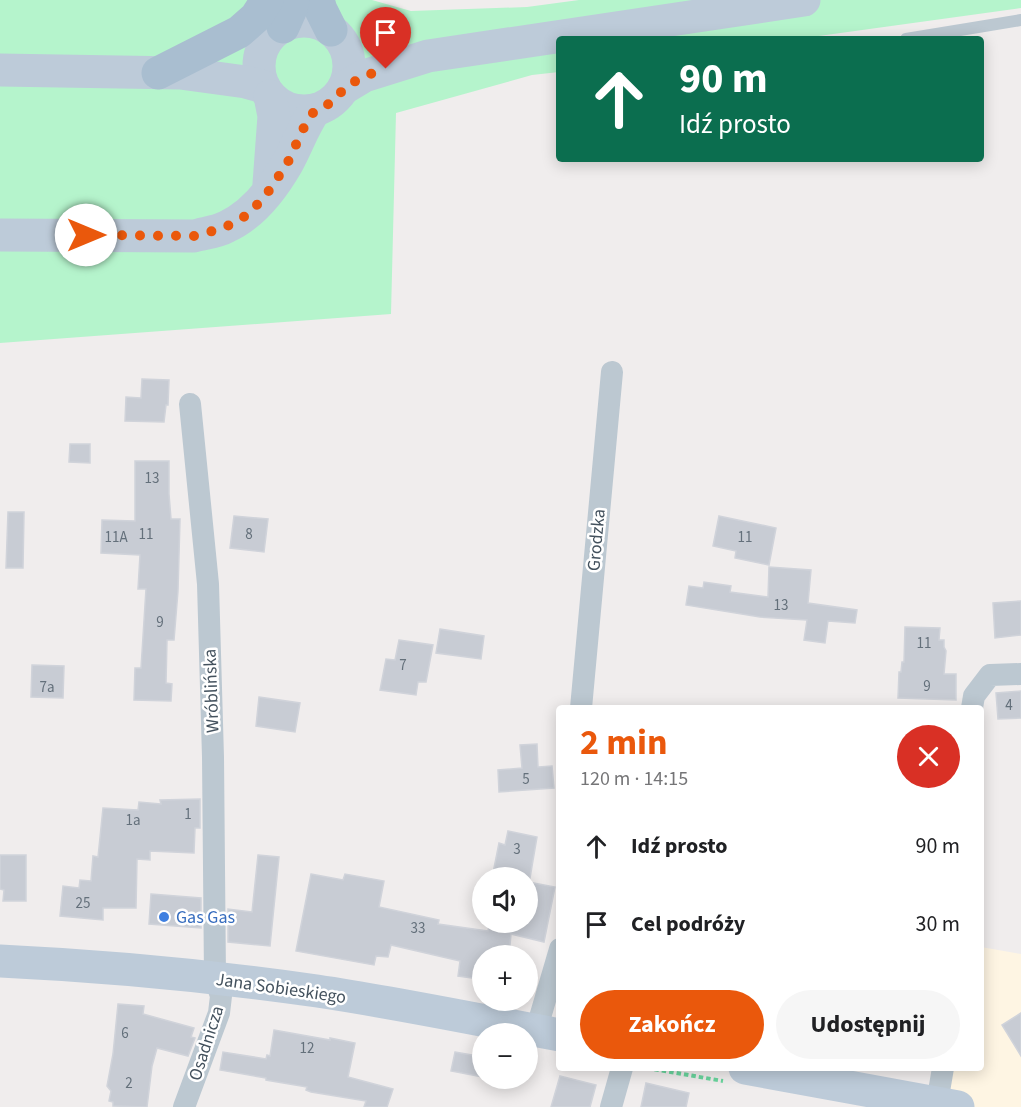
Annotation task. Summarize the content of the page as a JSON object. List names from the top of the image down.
{
  "streets": {
    "street": [
      "Grodzka",
      "Wróblińska",
      "Jana Sobieskiego",
      "Osadnicza"
    ]
  },
  "crossings": [
    ["Wróblińska", "Jana Sobieskiego"],
    ["Wróblińska", "Osadnicza"],
    ["Jana Sobieskiego", "Osadnicza"]
  ],
  "places": ["Gas Gas"],
  "house_numbers": [
    "13",
    "11",
    "8",
    "11A",
    "11",
    "13",
    "9",
    "11",
    "7",
    "9",
    "7a",
    "4",
    "5",
    "1",
    "1a",
    "3",
    "25",
    "33",
    "6",
    "12",
    "2"
  ],
  "page": {
    "turn": ["90 m", "Idź prosto"],
    "heading": ["2 min", "120 m · 14:15"],
    "list": [
      {
        "name": "Idź prosto",
        "value": "90 m"
      },
      {
        "name": "Cel podróży",
        "value": "30 m"
      }
    ],
    "map_buttons": ["+", "−"],
    "buttons": ["Zakończ", "Udostępnij"]
  }
}
